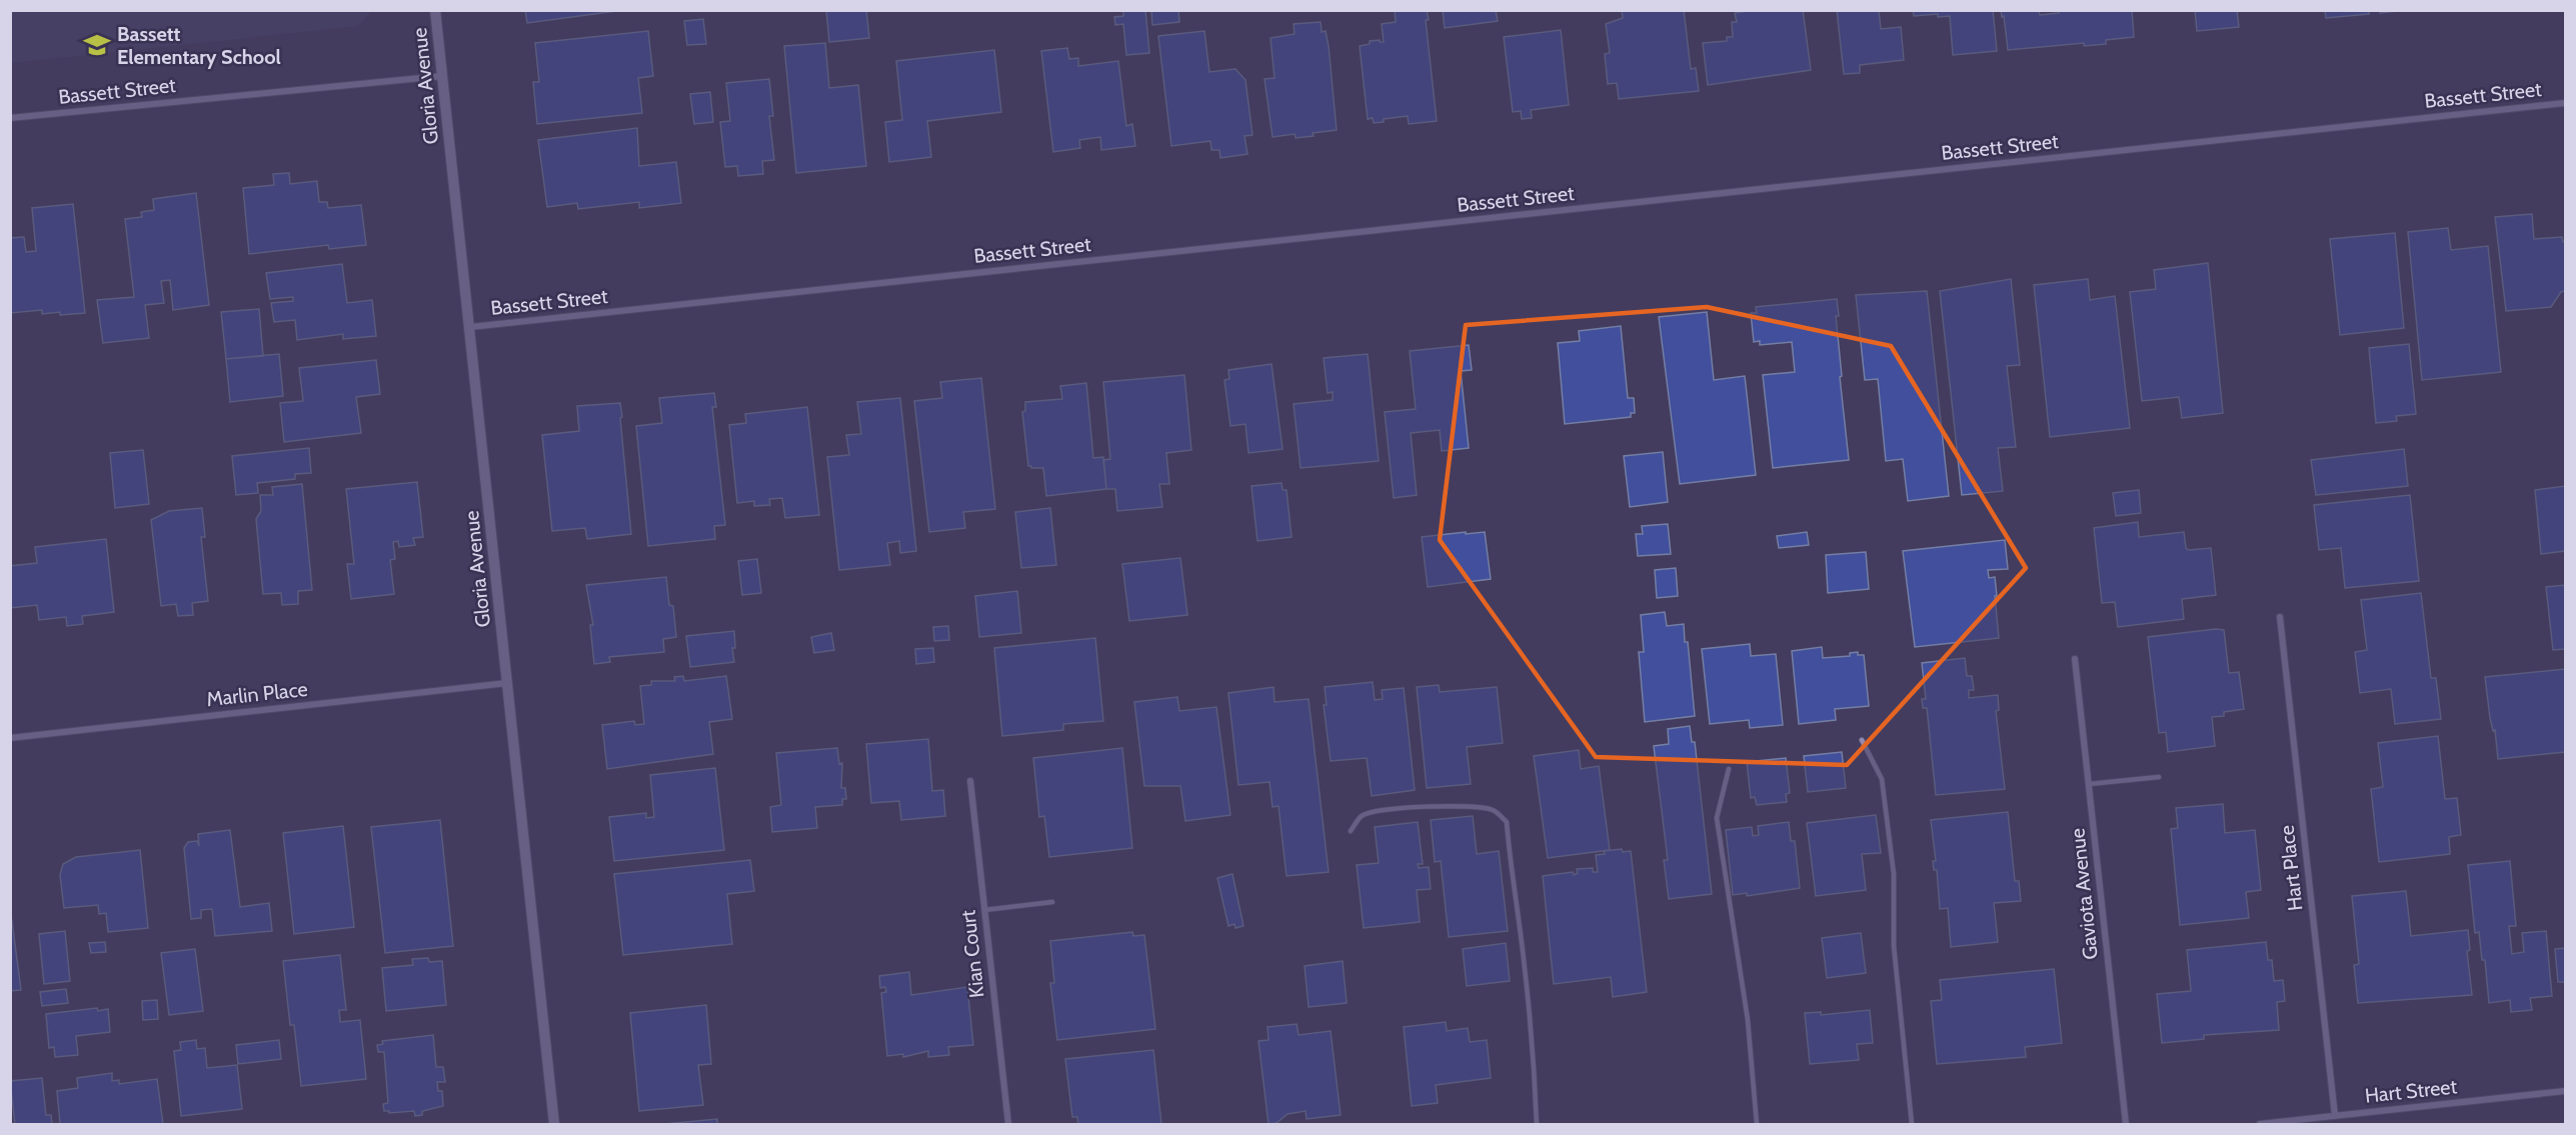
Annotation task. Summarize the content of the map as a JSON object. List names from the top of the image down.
{
  "streets": {
    "street": [
      "Gloria Avenue",
      "Bassett Street",
      "Marlin Place",
      "Hart Place",
      "Gaviota Avenue",
      "Kian Court",
      "Hart Street"
    ]
  },
  "crossings": [
    ["Gloria Avenue", "Bassett Street"],
    ["Gloria Avenue", "Marlin Place"],
    ["Hart Place", "Hart Street"]
  ],
  "places": {
    "school or university": ["Bassett Elementary School"]
  }
}
